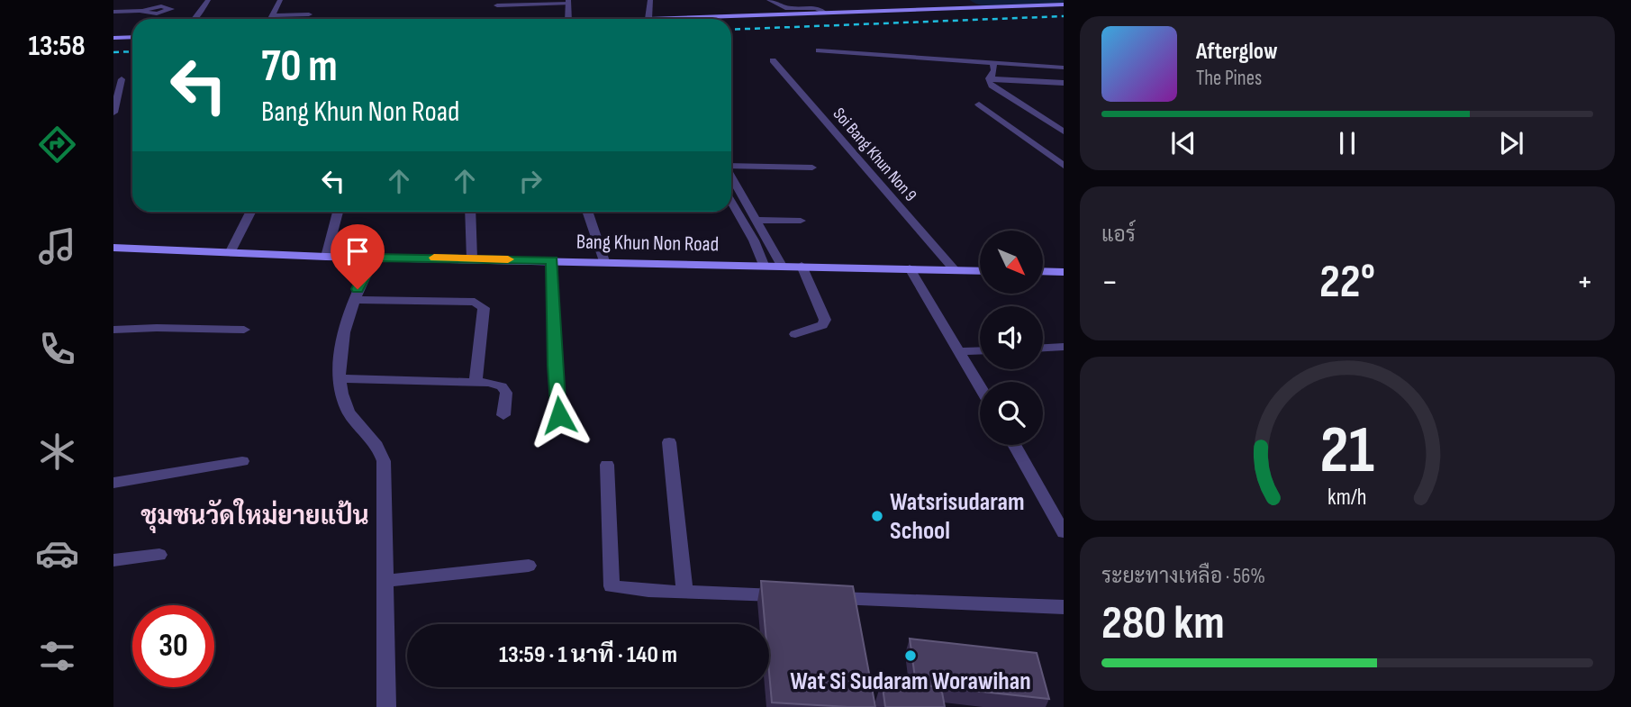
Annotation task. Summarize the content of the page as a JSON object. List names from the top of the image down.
{
  "streets": {
    "main road": ["Bang Khun Non Road"],
    "street": ["Soi Bang Khun Non 9"]
  },
  "crossings": [
    ["Soi Bang Khun Non 9", "Bang Khun Non Road"]
  ],
  "districts": ["ชุมชนวัดใหม่ยายแป้น"],
  "places": ["Watsrisudaram School", "Wat Si Sudaram Worawihan"],
  "north": "bottom right",
  "page": {
    "tabs": "13:58",
    "turn": ["70 m", "Bang Khun Non Road"],
    "song": ["Afterglow", "The Pines"],
    "tile": [
      "แอร์",
      ["ระยะทางเหลือ · 56%", "280 km"]
    ],
    "heat": ["−", "22°", "+"],
    "limit": "30",
    "trip": "13:59 · 1 นาที · 140 m",
    "gauge": ["21", "km/h"]
  }
}
